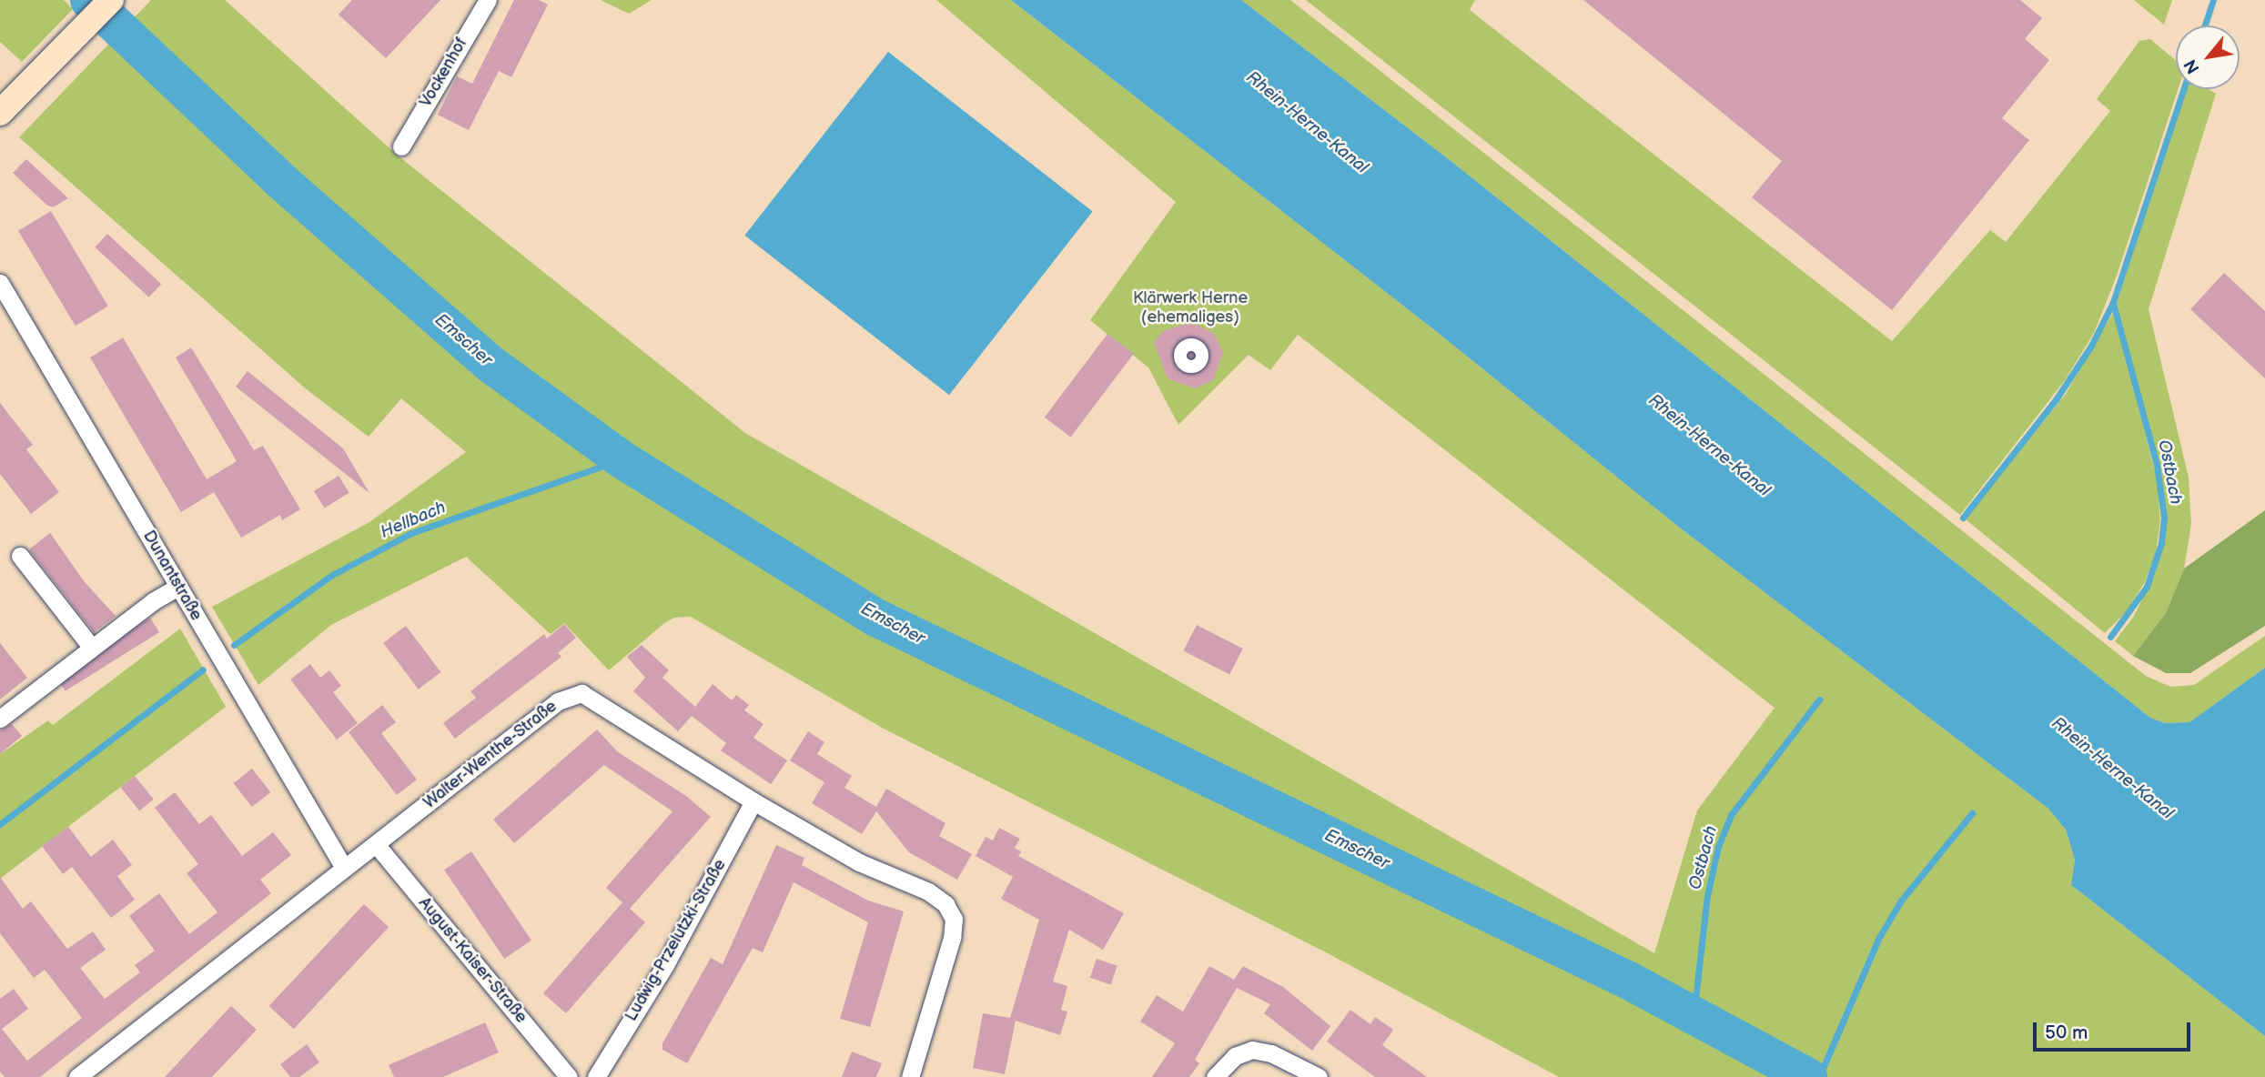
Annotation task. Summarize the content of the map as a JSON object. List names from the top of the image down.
{
  "streets": {
    "street": [
      "Vockenhof",
      "Dunantstraße",
      "Walter-Wenthe-Straße",
      "Ludwig-Przelutzki-Straße",
      "August-Kaiser-Straße"
    ]
  },
  "crossings": [
    ["Dunantstraße", "Walter-Wenthe-Straße"],
    ["Walter-Wenthe-Straße", "Ludwig-Przelutzki-Straße"],
    ["Walter-Wenthe-Straße", "August-Kaiser-Straße"]
  ],
  "water": [
    "Rhein-Herne-Kanal",
    "Emscher",
    "Ostbach",
    "Hellbach"
  ],
  "parks": ["Klärwerk Herne (ehemaliges)"],
  "scale_bar": "50 m",
  "north": "bottom left"
}
